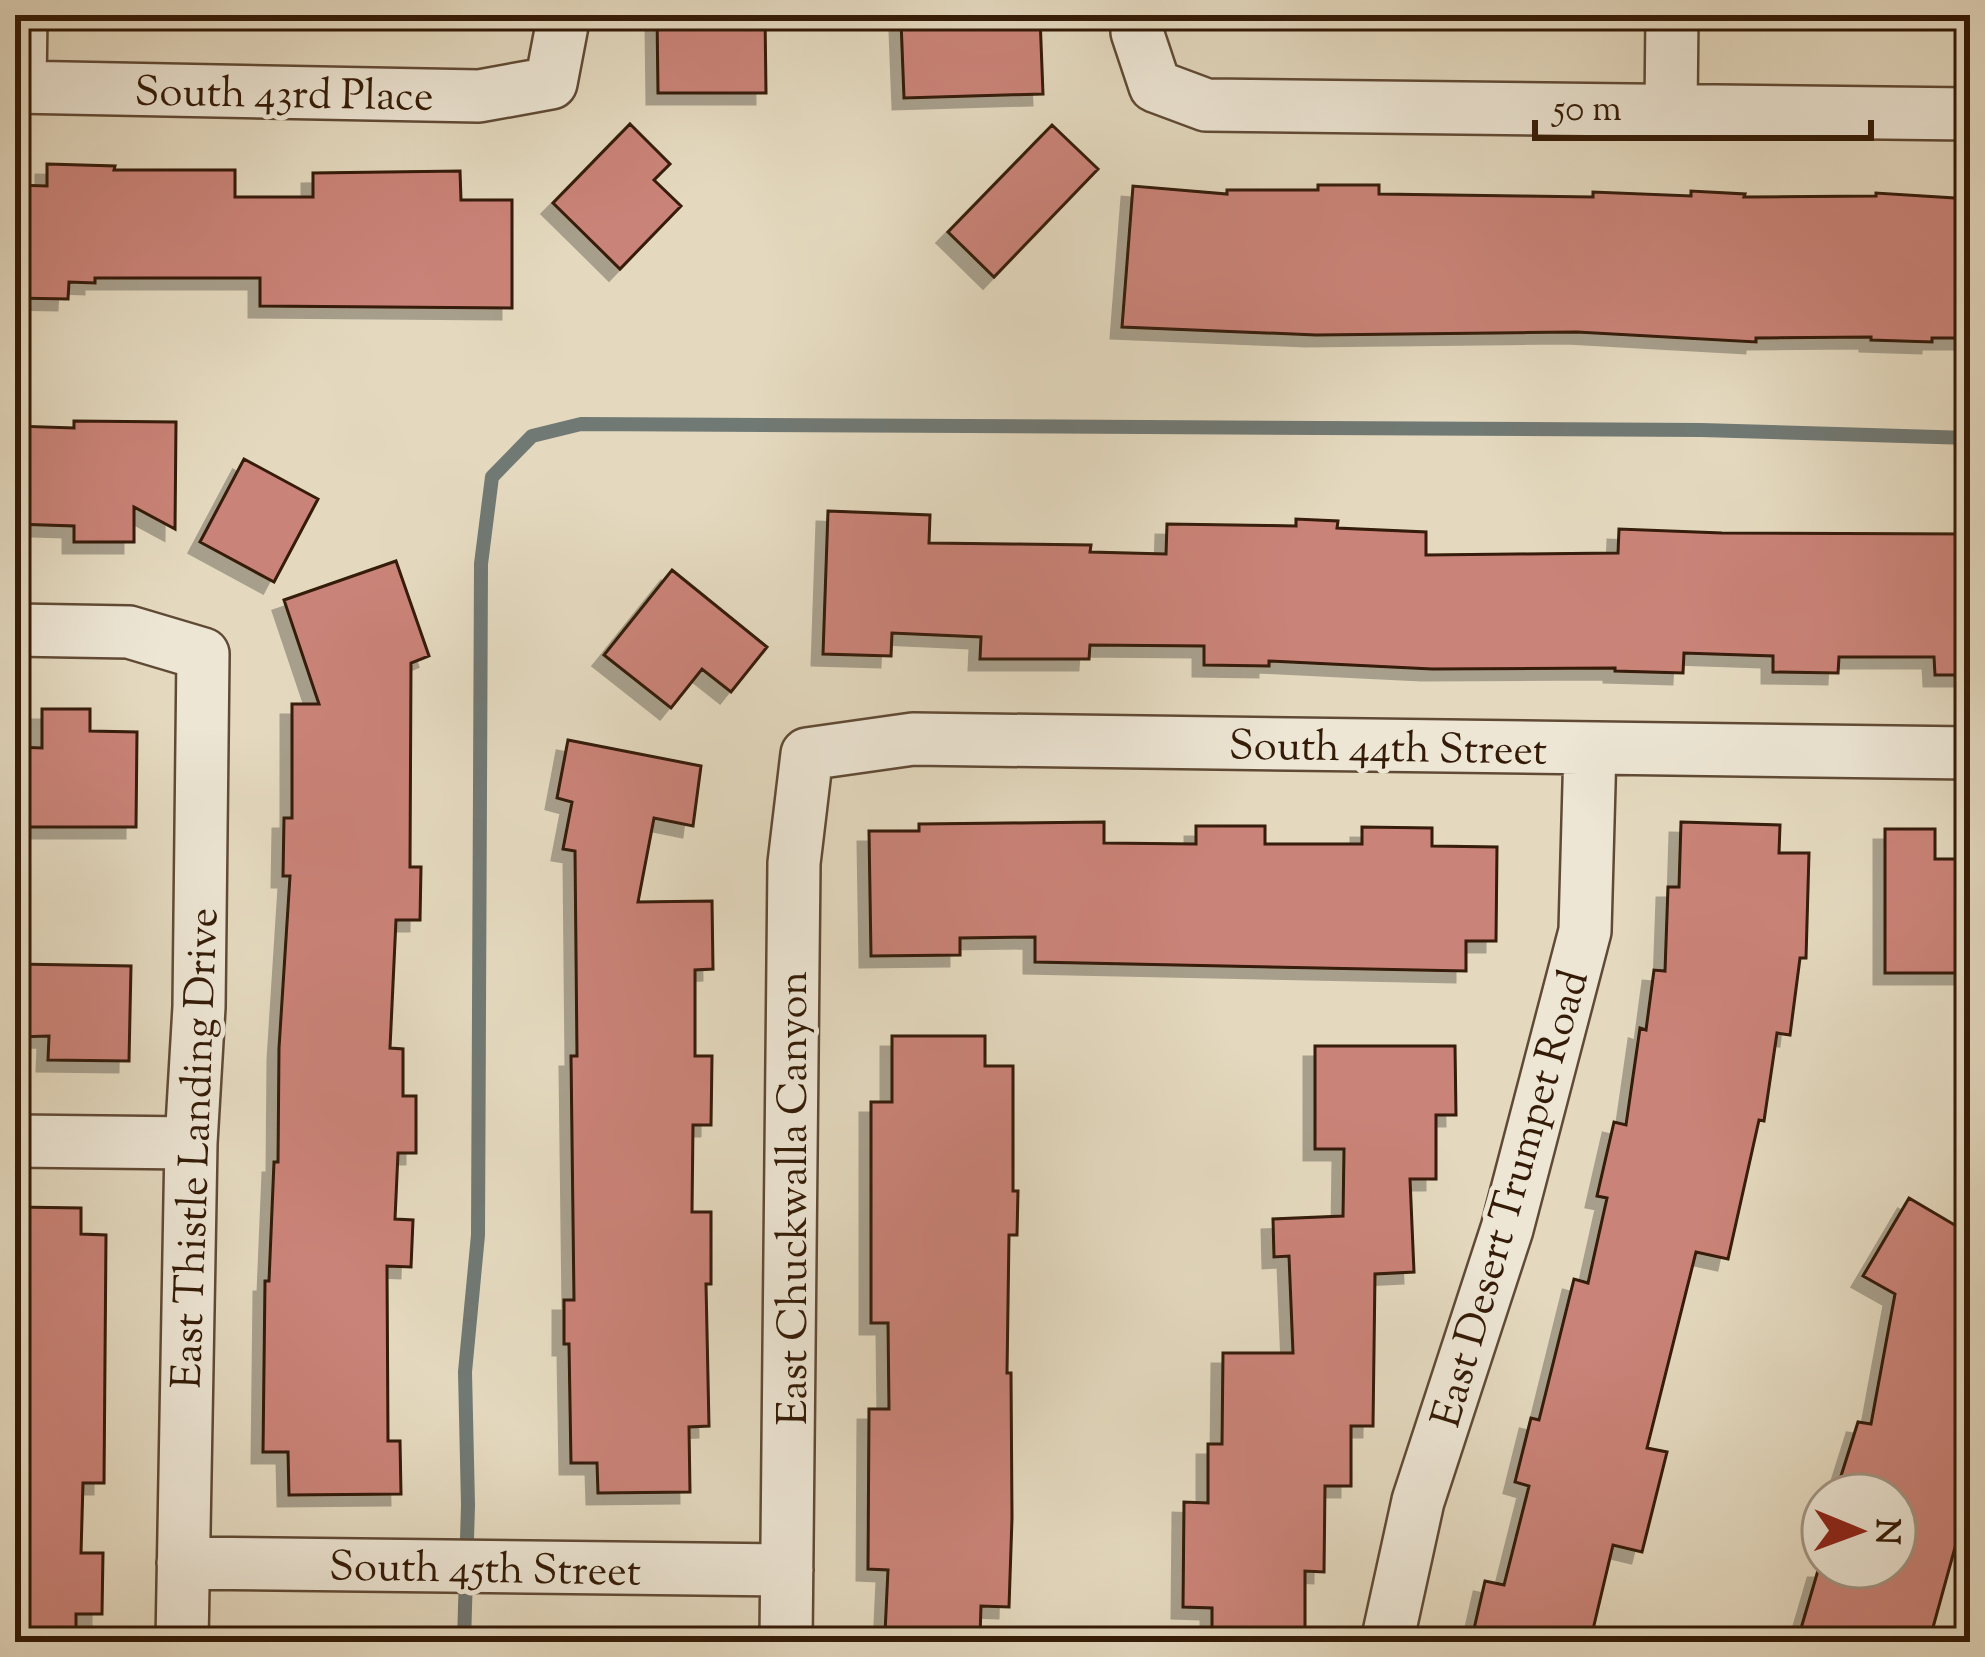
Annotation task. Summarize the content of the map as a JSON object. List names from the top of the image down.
{
  "streets": {
    "street": [
      "South 43rd Place",
      "South 44th Street",
      "East Thistle Landing Drive",
      "East Chuckwalla Canyon",
      "East Desert Trumpet Road",
      "South 45th Street"
    ]
  },
  "crossings": [
    ["South 44th Street", "East Chuckwalla Canyon"],
    ["South 44th Street", "East Desert Trumpet Road"],
    ["East Thistle Landing Drive", "South 45th Street"],
    ["East Chuckwalla Canyon", "South 45th Street"]
  ],
  "scale_bar": "50 m",
  "north": "right"
}
